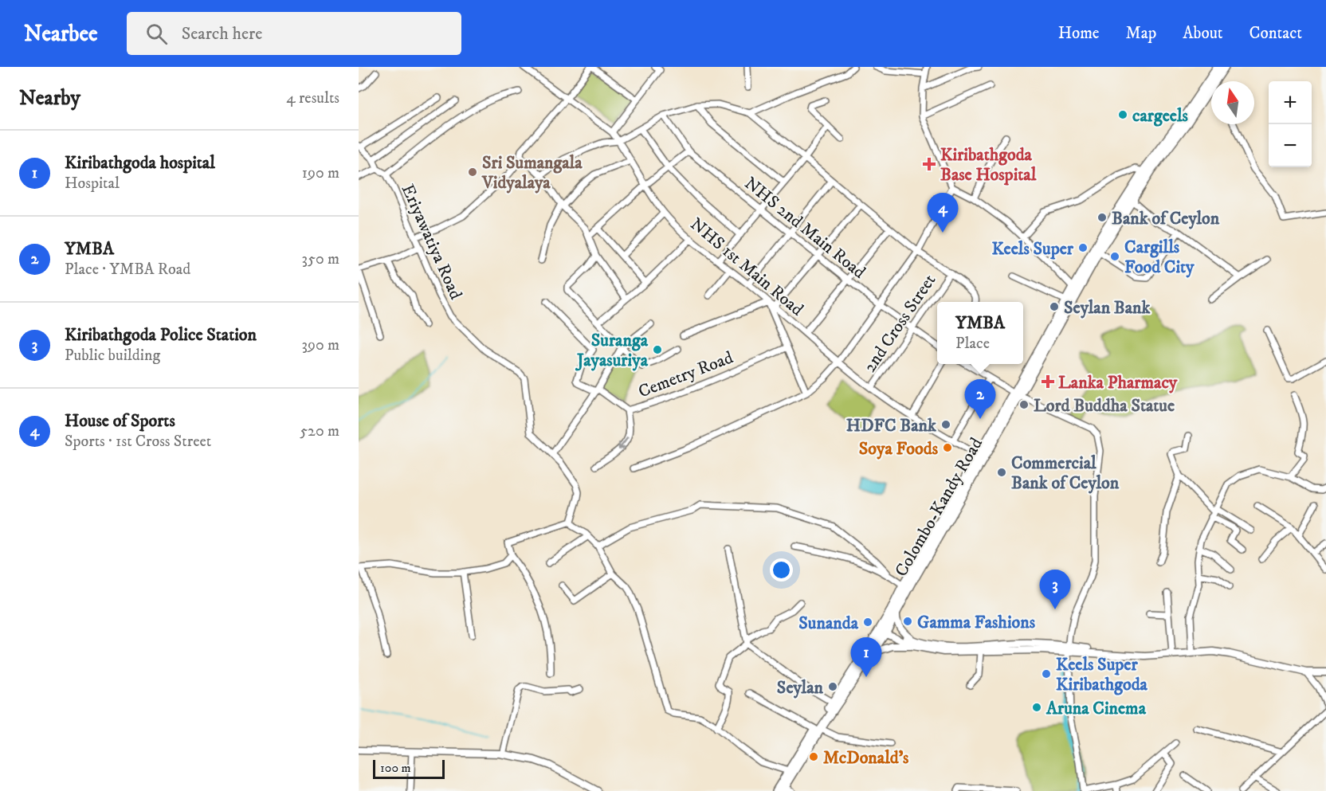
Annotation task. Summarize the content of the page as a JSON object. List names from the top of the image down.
{
  "streets": {
    "highway": ["Colombo-Kandy Road"],
    "street": [
      "NHS 2nd Main Road",
      "Eriyawatiya Road",
      "NHS 1st Main Road",
      "2nd Cross Street",
      "Cemetry Road"
    ]
  },
  "crossings": [
    ["NHS 2nd Main Road", "2nd Cross Street"],
    ["NHS 1st Main Road", "2nd Cross Street"],
    ["NHS 1st Main Road", "Colombo-Kandy Road"]
  ],
  "places": {
    "other": [
      "cargeels",
      "Sri Sumangala Vidyalaya",
      "Bank of Ceylon",
      "Keels Super",
      "Cargills Food City",
      "Seylan Bank",
      "Suranga Jayasuriya",
      "Lord Buddha Statue",
      "HDFC Bank",
      "Soya Foods",
      "Commercial Bank of Ceylon",
      "Gamma Fashions",
      "Sunanda",
      "Keels Super Kiribathgoda",
      "Seylan",
      "Aruna Cinema",
      "McDonald's"
    ],
    "health": ["Kiribathgoda Base Hospital", "Lanka Pharmacy"]
  },
  "scale_bar": "100 m",
  "north": "top",
  "page": {
    "header": "Nearbee",
    "search": "Search here",
    "nav": [
      "Home",
      "Map",
      "About",
      "Contact"
    ],
    "heading": ["Nearby", "4 results"],
    "map_buttons": ["+", "−"],
    "list": [
      {
        "mark": "1",
        "name": "Kiribathgoda hospital",
        "note": "Hospital",
        "value": "190 m"
      },
      {
        "mark": "2",
        "name": "YMBA",
        "note": "Place · YMBA Road",
        "value": "350 m"
      },
      {
        "mark": "3",
        "name": "Kiribathgoda Police Station",
        "note": "Public building",
        "value": "390 m"
      },
      {
        "mark": "4",
        "name": "House of Sports",
        "note": "Sports · 1st Cross Street",
        "value": "520 m"
      }
    ],
    "pins": [
      "4",
      "2",
      "3",
      "1"
    ],
    "popup": ["YMBA", "Place"],
    "scale": "100 m"
  }
}
